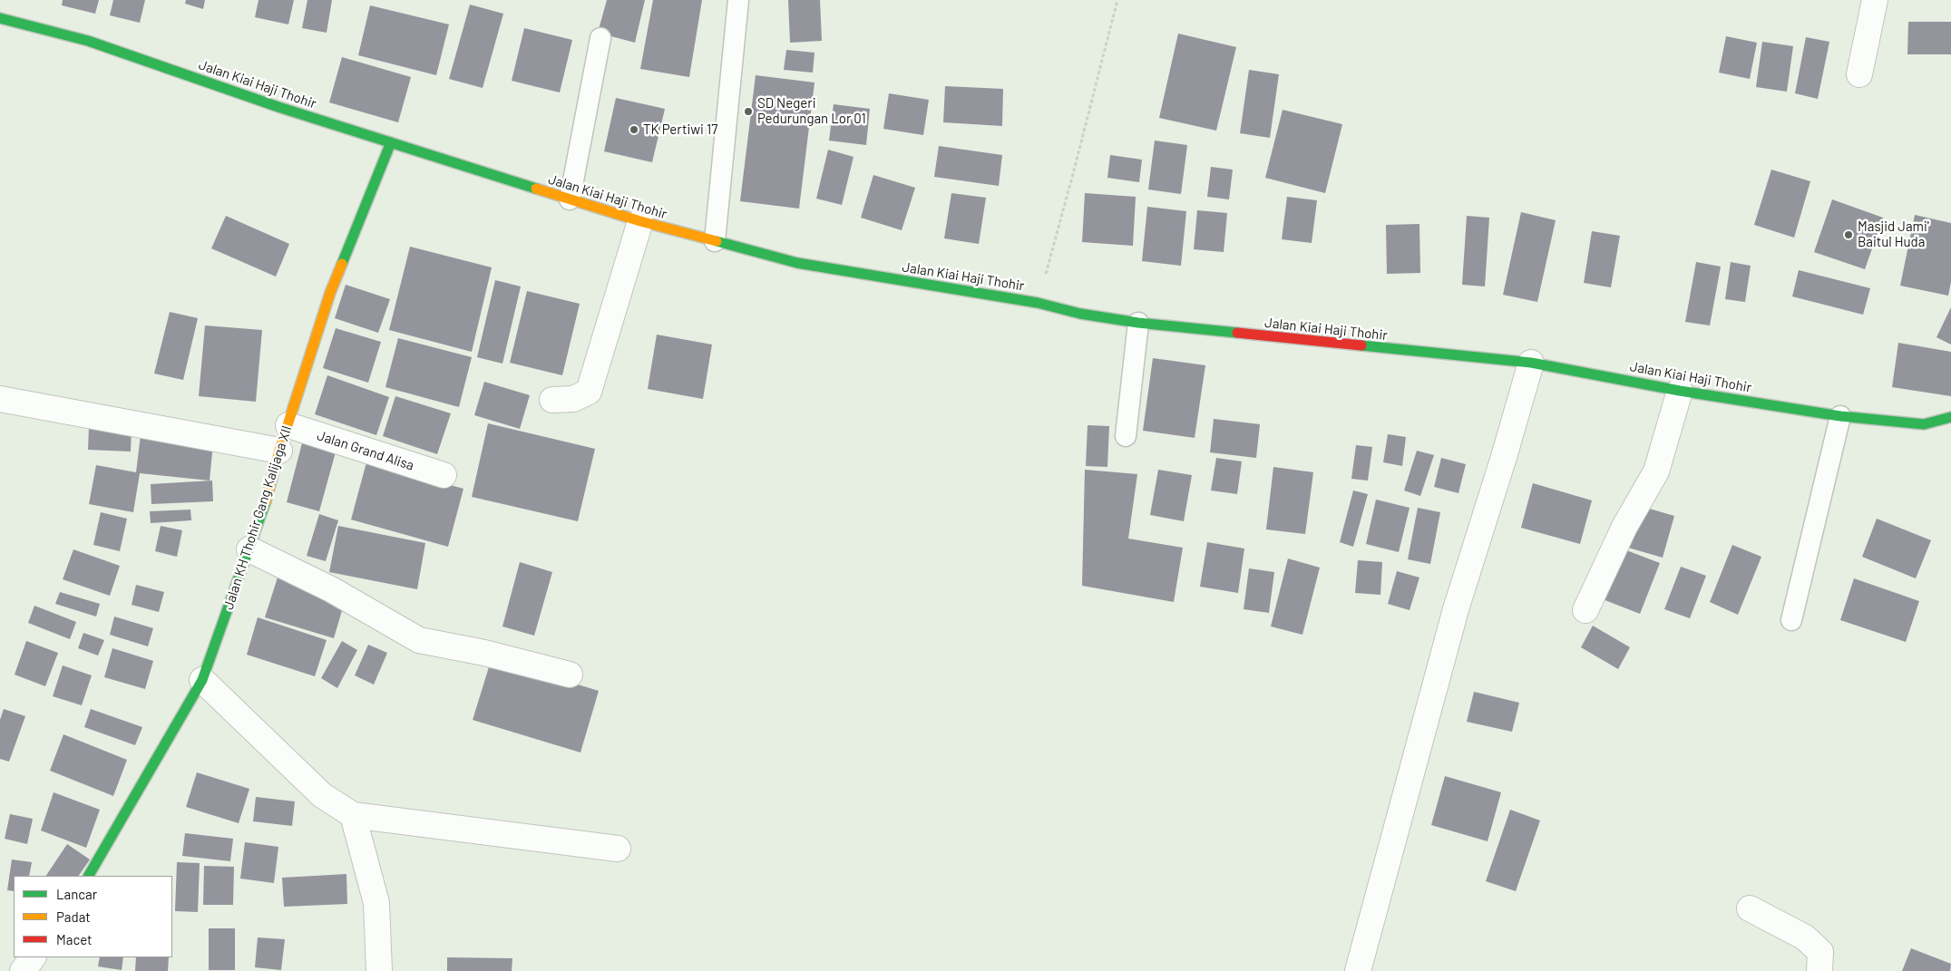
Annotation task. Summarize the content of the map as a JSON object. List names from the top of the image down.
{
  "streets": {
    "street": ["Jalan Kiai Haji Thohir", "Jalan Grand Alisa", "Jalan KH Thohir Gang Kalijaga XII"]
  },
  "crossings": [
    ["Jalan Kiai Haji Thohir", "Jalan KH Thohir Gang Kalijaga XII"],
    ["Jalan Grand Alisa", "Jalan KH Thohir Gang Kalijaga XII"]
  ],
  "places": ["SD Negeri Pedurungan Lor 01", "TK Pertiwi 17", "Masjid Jami' Baitul Huda"],
  "legend": ["Lancar", "Padat", "Macet"]
}
